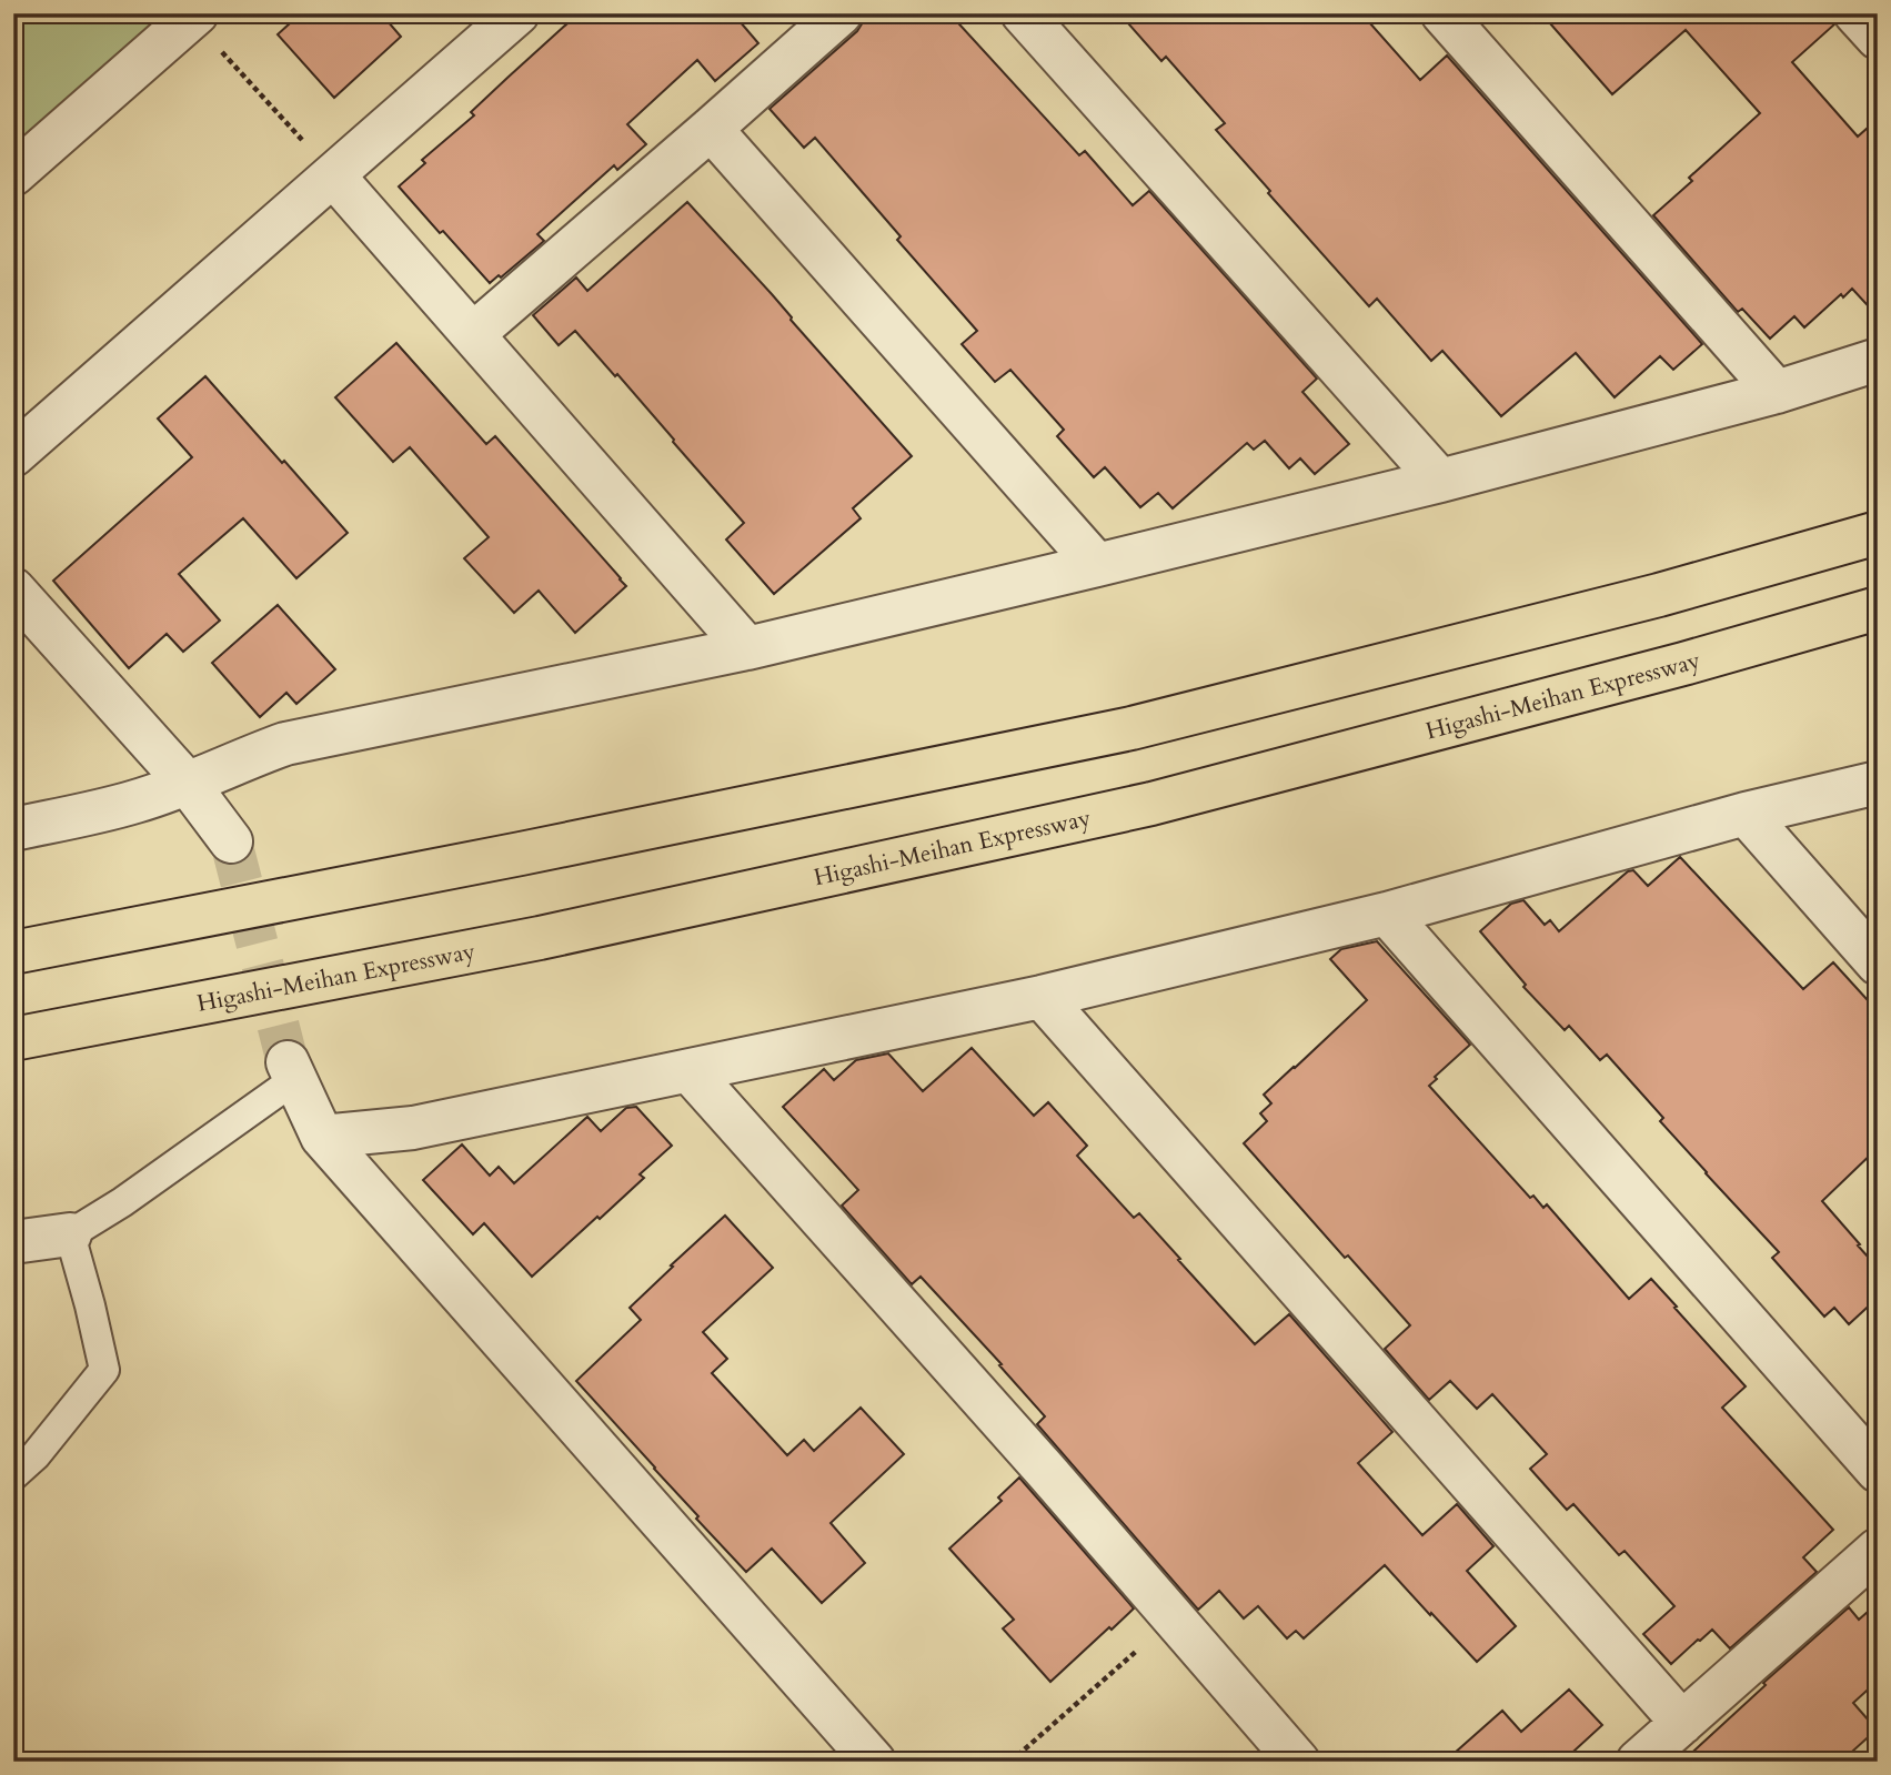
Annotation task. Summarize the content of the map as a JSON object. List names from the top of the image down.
{
  "streets": {
    "highway": ["Higashi-Meihan Expressway"]
  }
}
